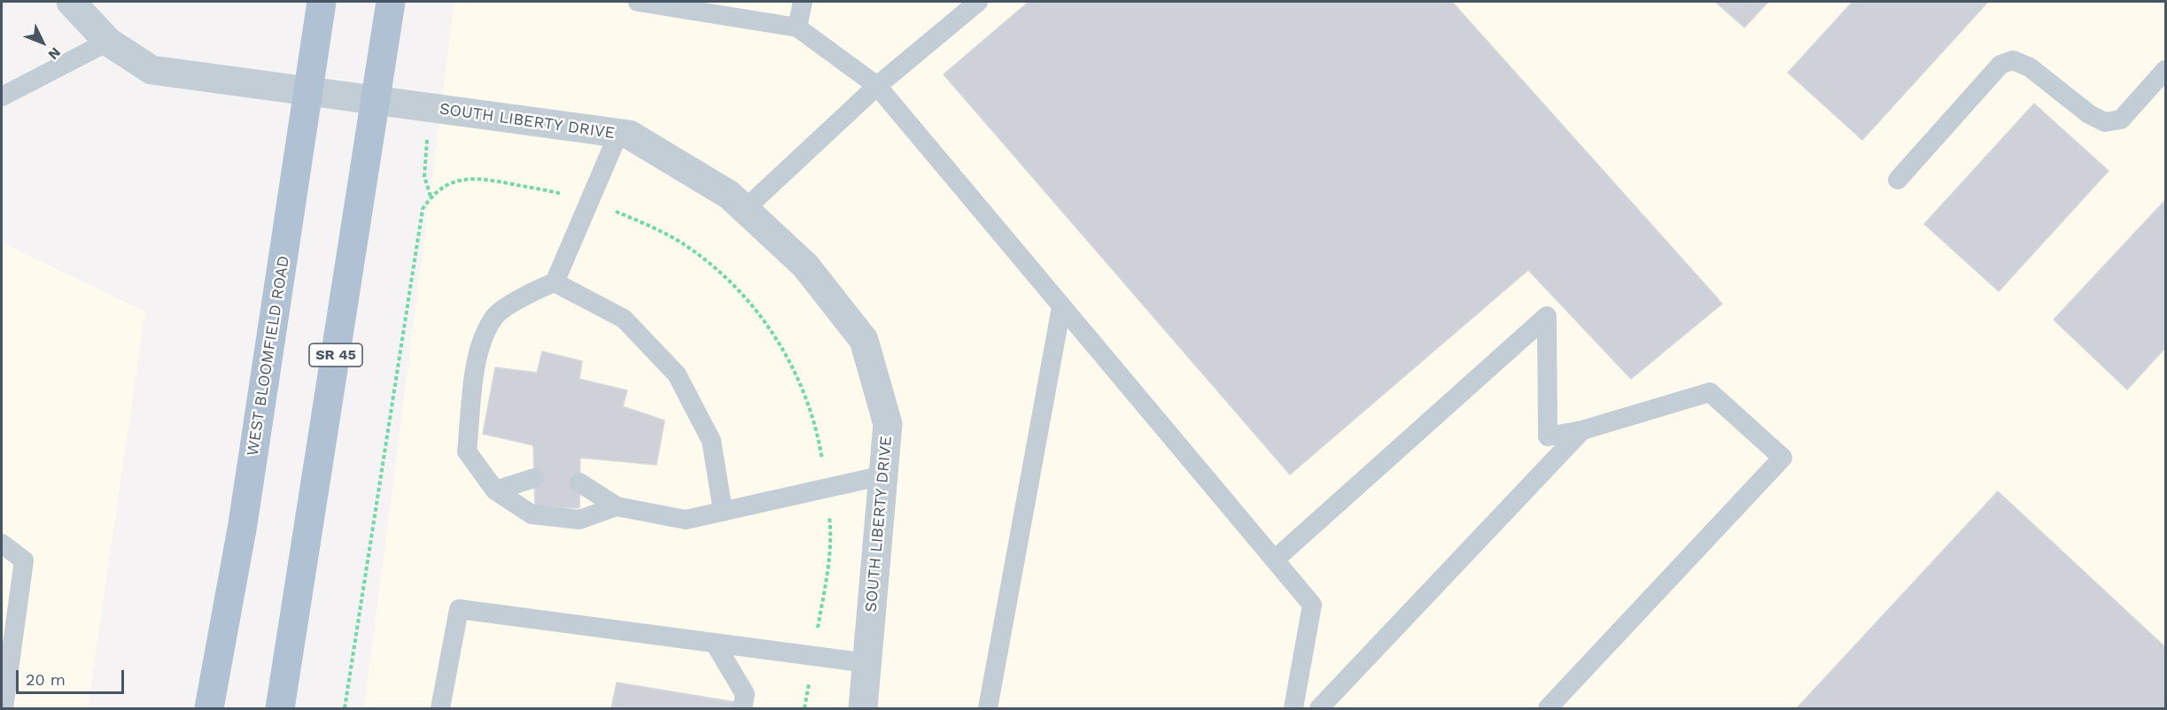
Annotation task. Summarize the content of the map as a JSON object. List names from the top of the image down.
{
  "streets": {
    "main road": ["SR 45", "WEST BLOOMFIELD ROAD"],
    "street": ["SOUTH LIBERTY DRIVE"]
  },
  "crossings": [
    ["SOUTH LIBERTY DRIVE", "SR 45"],
    ["SOUTH LIBERTY DRIVE", "WEST BLOOMFIELD ROAD"]
  ],
  "scale_bar": "20 m",
  "north": "bottom right"
}
